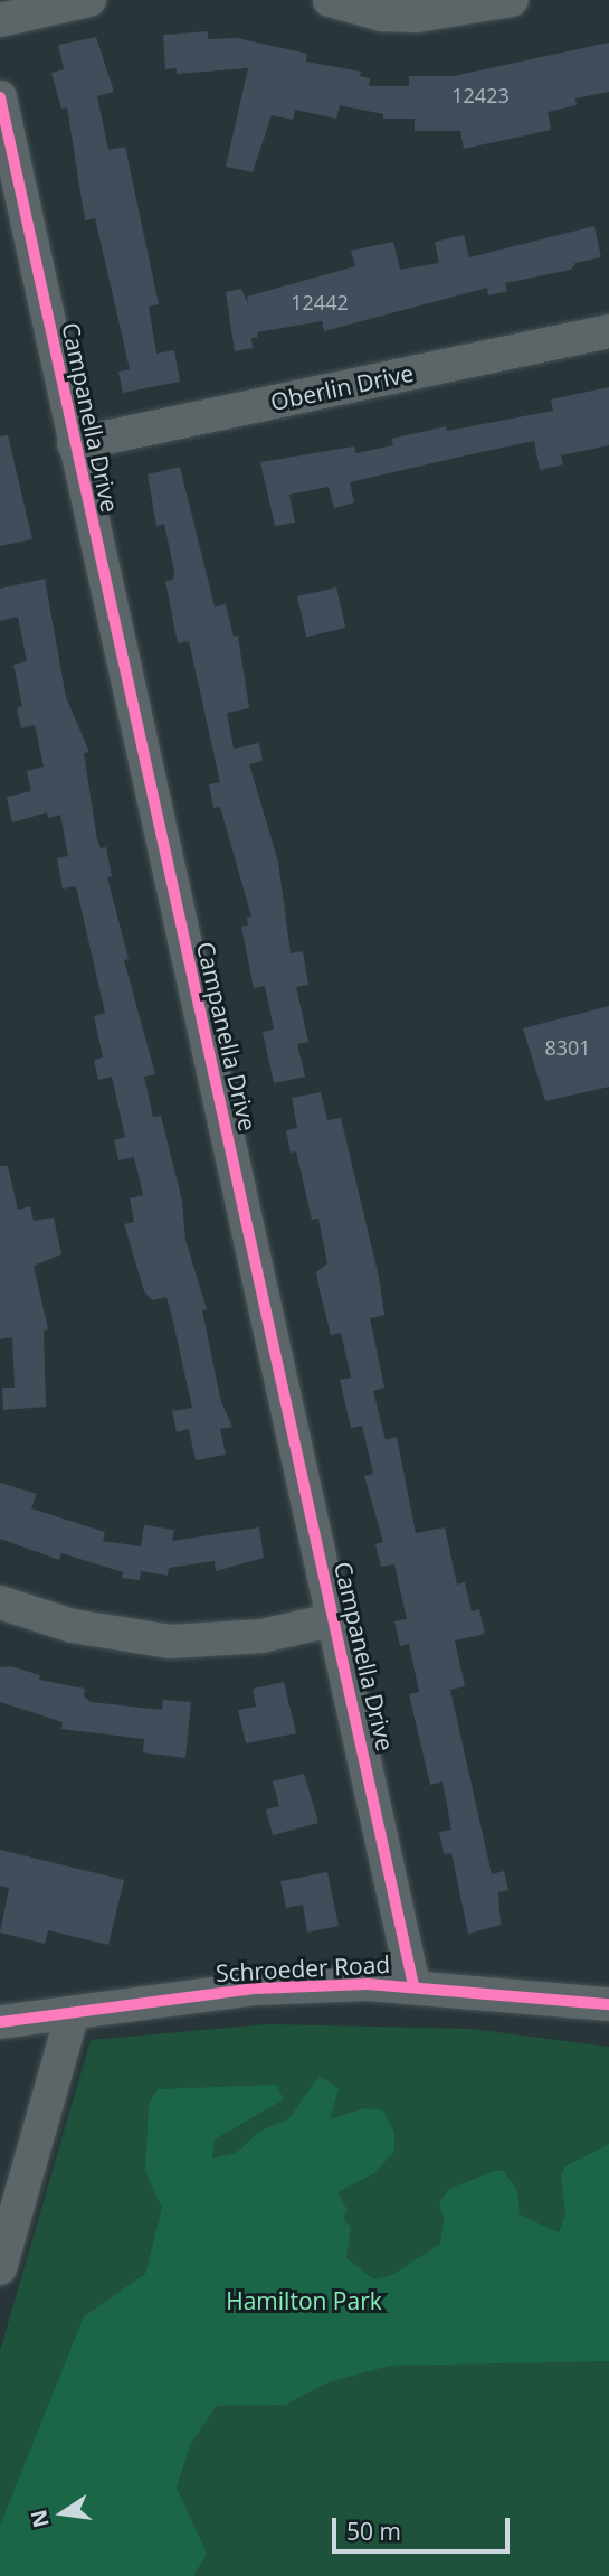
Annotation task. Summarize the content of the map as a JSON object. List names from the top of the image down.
{
  "streets": {
    "street": ["Oberlin Drive", "Campanella Drive", "Schroeder Road"]
  },
  "crossings": [
    ["Oberlin Drive", "Campanella Drive"],
    ["Campanella Drive", "Schroeder Road"]
  ],
  "parks": ["Hamilton Park"],
  "house_numbers": ["12423", "12442", "8301"],
  "scale_bar": "50 m",
  "north": "left"
}
